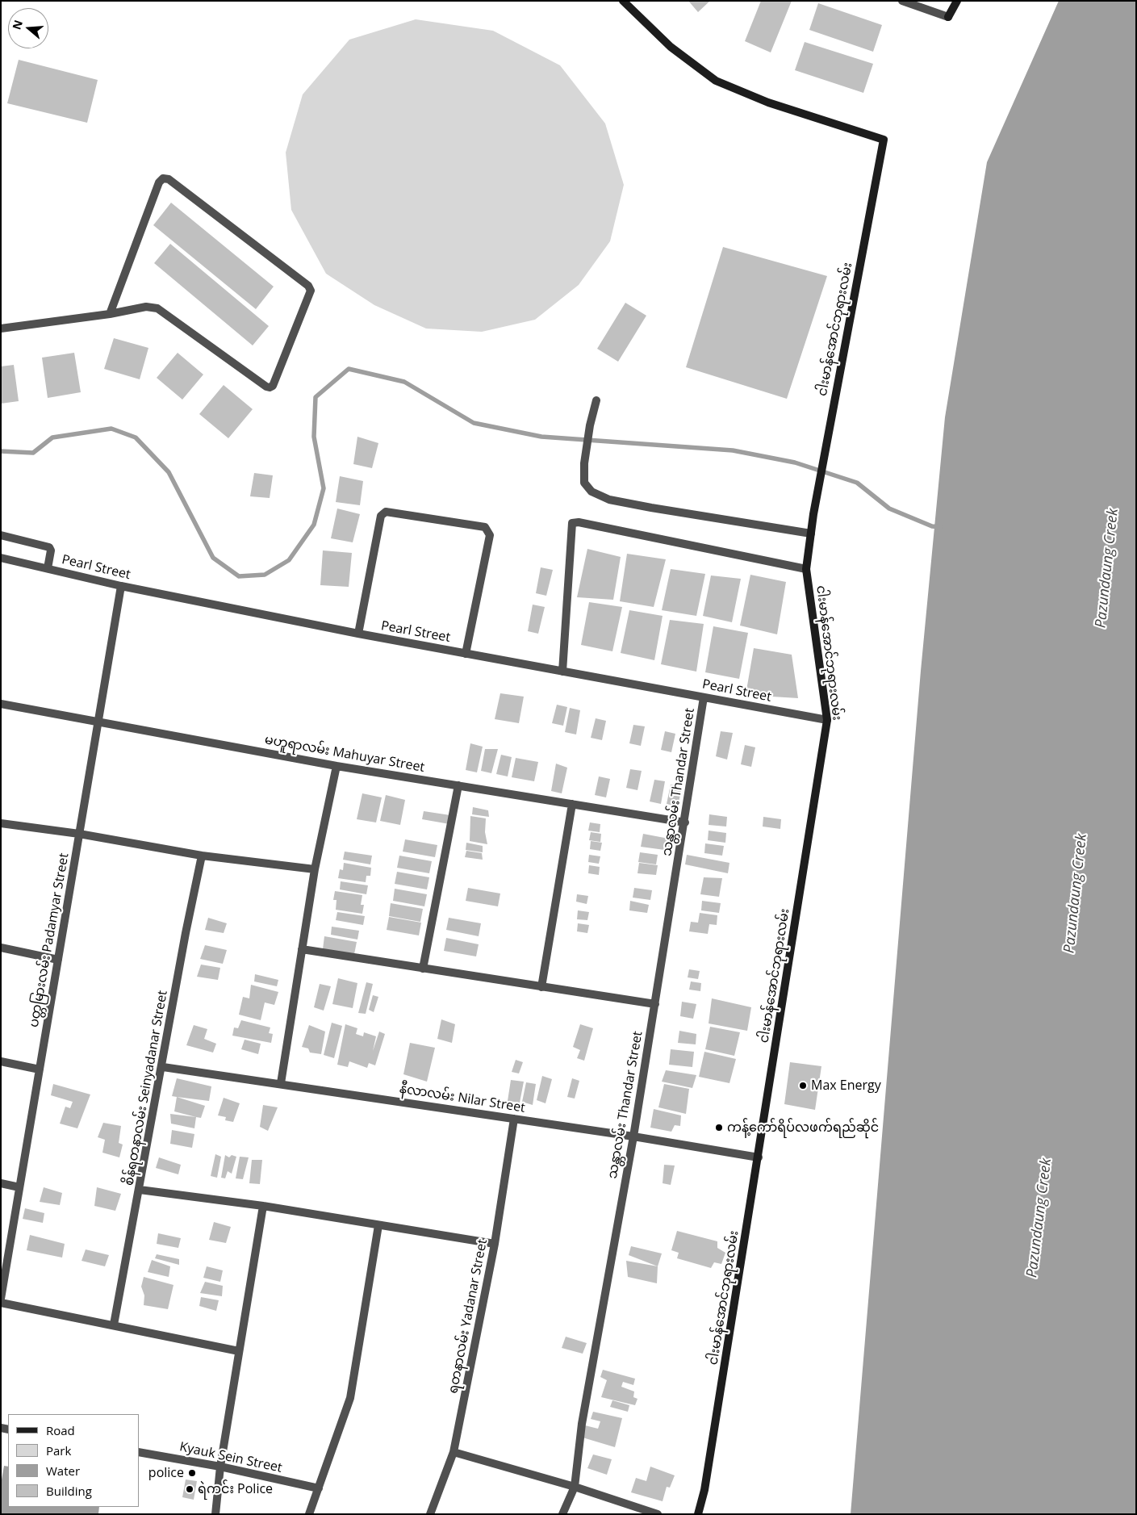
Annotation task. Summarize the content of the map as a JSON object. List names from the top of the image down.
{
  "streets": {
    "main road": ["ငါးမာန်အောင်ဘုရားလမ်း"],
    "street": [
      "Pearl Street",
      "မဟူရာလမ်း Mahuyar Street",
      "သန္တာလမ်း Thandar Street",
      "ပတ္တမြားလမ်း Padamyar Street",
      "စိန်ရတနာလမ်း Seinyadanar Street",
      "နီလာလမ်း Nilar Street",
      "ရတနာလမ်း Yadanar Street",
      "Kyauk Sein Street"
    ]
  },
  "crossings": [
    ["ငါးမာန်အောင်ဘုရားလမ်း", "Pearl Street"],
    ["ငါးမာန်အောင်ဘုရားလမ်း", "နီလာလမ်း Nilar Street"],
    ["Pearl Street", "သန္တာလမ်း Thandar Street"],
    ["Pearl Street", "ပတ္တမြားလမ်း Padamyar Street"],
    ["မဟူရာလမ်း Mahuyar Street", "သန္တာလမ်း Thandar Street"],
    ["မဟူရာလမ်း Mahuyar Street", "ပတ္တမြားလမ်း Padamyar Street"],
    ["သန္တာလမ်း Thandar Street", "နီလာလမ်း Nilar Street"],
    ["စိန်ရတနာလမ်း Seinyadanar Street", "နီလာလမ်း Nilar Street"],
    ["နီလာလမ်း Nilar Street", "ရတနာလမ်း Yadanar Street"]
  ],
  "water": ["Pazundaung Creek"],
  "places": [
    "Max Energy",
    "ကန့်ကော်ရိပ်လဖက်ရည်ဆိုင်",
    "police",
    "ရဲကင်း Police"
  ],
  "legend": [
    "Road",
    "Park",
    "Water",
    "Building"
  ],
  "north": "left"
}
